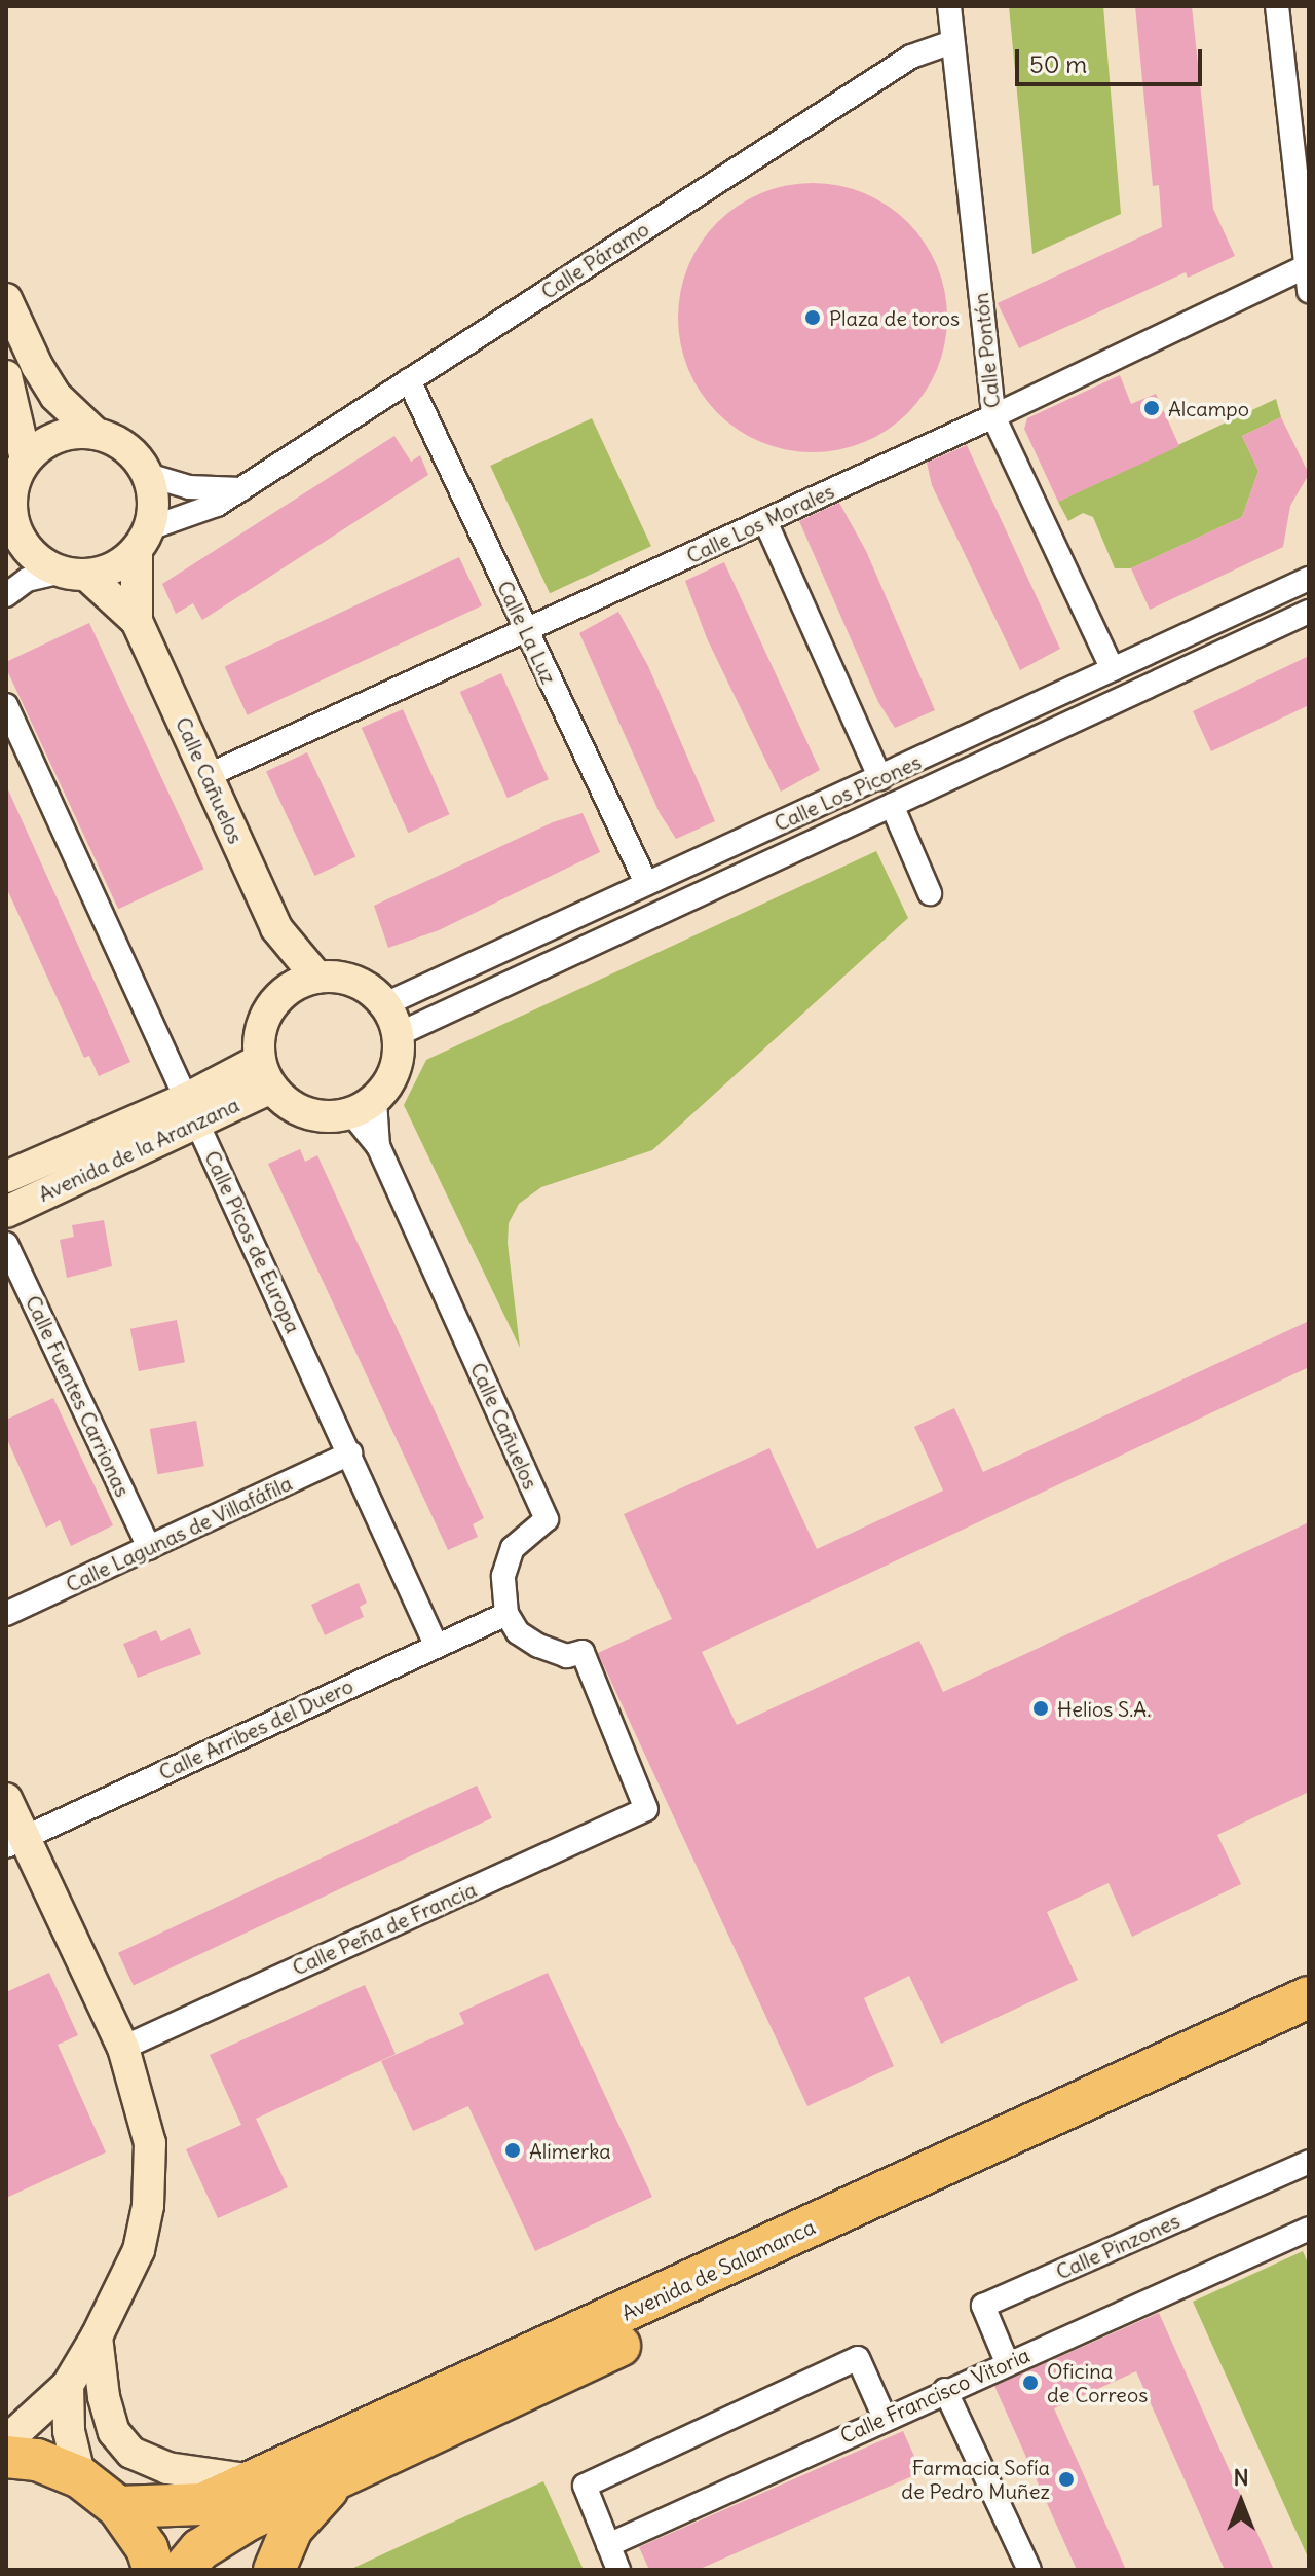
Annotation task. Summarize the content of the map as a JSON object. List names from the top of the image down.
{
  "streets": {
    "highway": ["Avenida de Salamanca"],
    "street": [
      "Calle Páramo",
      "Calle Pontón",
      "Calle Los Morales",
      "Calle La Luz",
      "Calle Cañuelos",
      "Calle Los Picones",
      "Avenida de la Aranzana",
      "Calle Picos de Europa",
      "Calle Fuentes Carrionas",
      "Calle Lagunas de Villafáfila",
      "Calle Arribes del Duero",
      "Calle Peña de Francia",
      "Calle Pinzones",
      "Calle Francisco Vitoria"
    ]
  },
  "crossings": [
    ["Calle Páramo", "Calle Pontón"],
    ["Calle Páramo", "Calle La Luz"],
    ["Calle Páramo", "Calle Cañuelos"],
    ["Calle Pontón", "Calle Los Morales"],
    ["Calle Pontón", "Calle Los Picones"],
    ["Calle Los Morales", "Calle La Luz"],
    ["Calle Los Morales", "Calle Cañuelos"],
    ["Calle La Luz", "Calle Los Picones"],
    ["Calle Cañuelos", "Calle Los Picones"],
    ["Calle Cañuelos", "Avenida de la Aranzana"],
    ["Calle Cañuelos", "Calle Arribes del Duero"],
    ["Calle Cañuelos", "Calle Peña de Francia"],
    ["Calle Los Picones", "Avenida de la Aranzana"],
    ["Avenida de la Aranzana", "Calle Picos de Europa"],
    ["Calle Picos de Europa", "Calle Lagunas de Villafáfila"],
    ["Calle Picos de Europa", "Calle Arribes del Duero"],
    ["Calle Fuentes Carrionas", "Calle Lagunas de Villafáfila"],
    ["Calle Arribes del Duero", "Calle Peña de Francia"],
    ["Calle Pinzones", "Calle Francisco Vitoria"]
  ],
  "places": [
    "Plaza de toros",
    "Alcampo",
    "Helios S.A.",
    "Alimerka",
    "Oficina de Correos",
    "Farmacia Sofía de Pedro Muñez"
  ],
  "scale_bar": "50 m",
  "north": "top"
}
